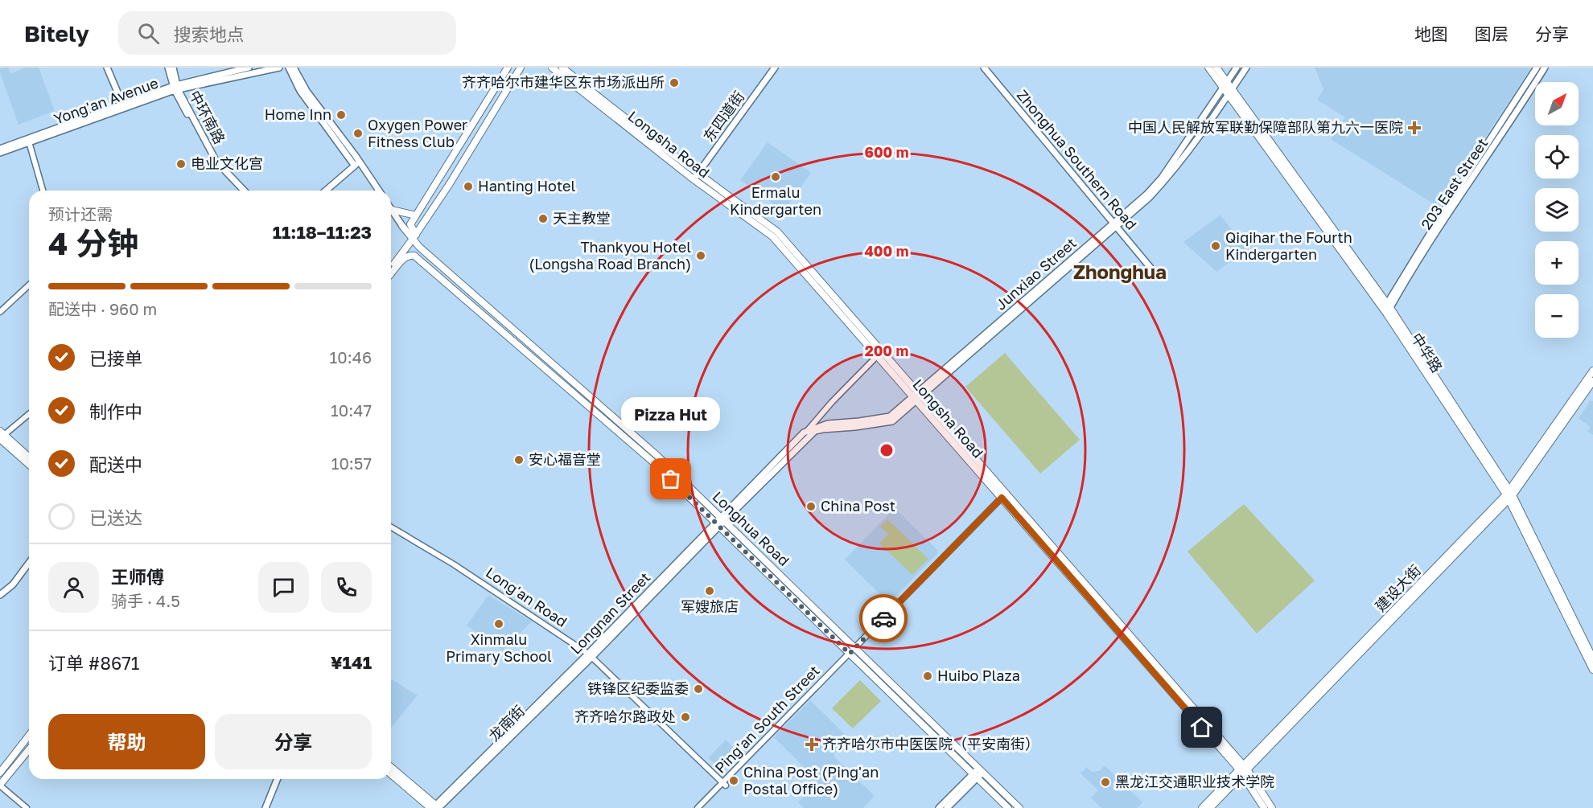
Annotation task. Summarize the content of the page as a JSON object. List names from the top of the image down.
{
  "streets": {
    "main road": [
      "Yong'an Avenue",
      "东四道街",
      "中环南路",
      "Longsha Road",
      "Zhonghua Southern Road",
      "203 East Street",
      "Junxiao Street",
      "中华路",
      "Longhua Road",
      "建设大街",
      "Longnan Street",
      "龙南街"
    ],
    "street": ["Long'an Road", "Ping'an South Street"]
  },
  "crossings": [
    ["Yong'an Avenue", "中环南路"],
    ["东四道街", "Longsha Road"],
    ["Longsha Road", "Junxiao Street"],
    ["Longsha Road", "建设大街"],
    ["Longsha Road", "Ping'an South Street"],
    ["Zhonghua Southern Road", "Junxiao Street"],
    ["203 East Street", "中华路"],
    ["Junxiao Street", "中华路"],
    ["Junxiao Street", "Longnan Street"],
    ["中华路", "建设大街"],
    ["Longhua Road", "Longnan Street"],
    ["Longhua Road", "Ping'an South Street"],
    ["Long'an Road", "Longnan Street"],
    ["Long'an Road", "Ping'an South Street"],
    ["Long'an Road", "龙南街"],
    ["Longnan Street", "龙南街"]
  ],
  "districts": ["Zhonghua"],
  "places": {
    "other": [
      "齐齐哈尔市建华区东市场派出所",
      "Home Inn",
      "Oxygen Power Fitness Club",
      "电业文化宫",
      "Ermalu Kindergarten",
      "Hanting Hotel",
      "天主教堂",
      "Qiqihar the Fourth Kindergarten",
      "Thankyou Hotel (Longsha Road Branch)",
      "安心福音堂",
      "Pizza Hut",
      "China Post",
      "军嫂旅店",
      "Xinmalu Primary School",
      "Huibo Plaza",
      "铁锋区纪委监委",
      "齐齐哈尔路政处",
      "China Post (Ping'an Postal Office)",
      "黑龙江交通职业技术学院"
    ],
    "health": ["中国人民解放军联勤保障部队第九六一医院", "齐齐哈尔市中医医院（平安南街）"]
  },
  "north": "top right",
  "page": {
    "header": "Bitely",
    "search": "搜索地点",
    "nav": ["地图", "图层", "分享"],
    "map_buttons": ["+", "−"],
    "heading": ["4 分钟", "预计还需", "11:18–11:23"],
    "panel": [
      "王师傅",
      "骑手 · 4.5",
      "订单 #8671",
      "¥141"
    ],
    "bar": "配送中 · 960 m",
    "list": [
      ["已接单", "10:46"],
      ["制作中", "10:47"],
      ["配送中", "10:57"],
      "已送达"
    ],
    "bubble": "Pizza Hut",
    "buttons": ["帮助", "分享"]
  },
  "rings": ["600 m", "400 m", "200 m"]
}
